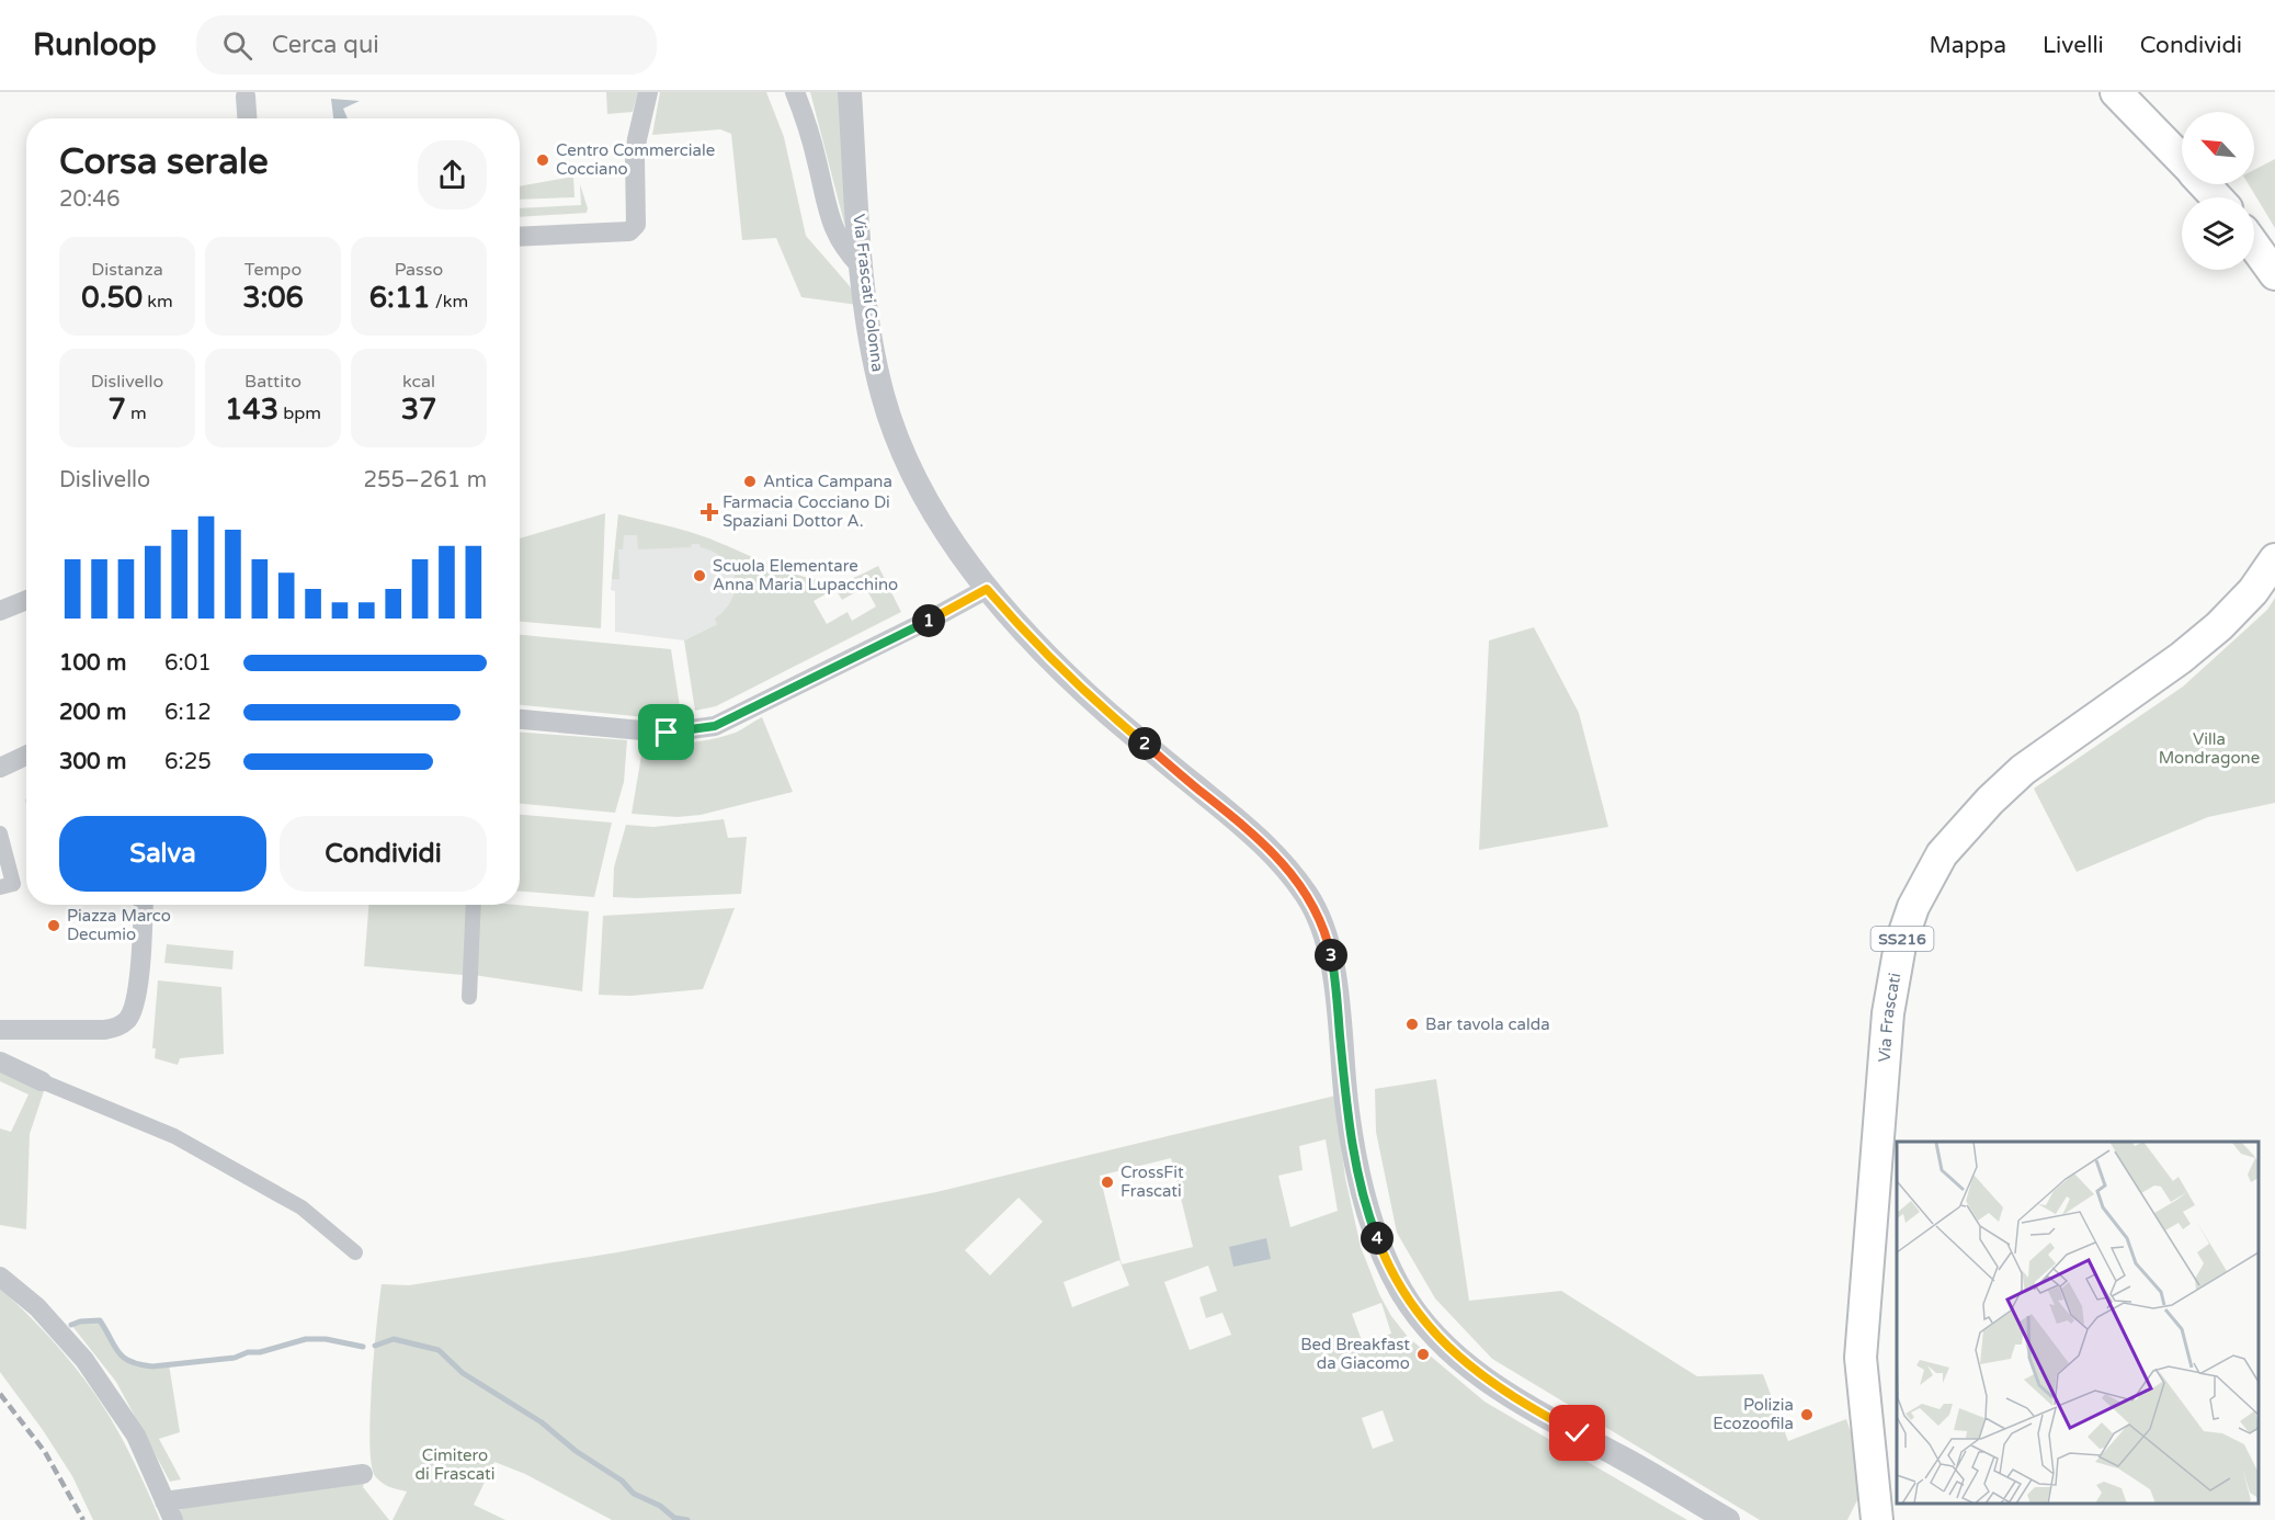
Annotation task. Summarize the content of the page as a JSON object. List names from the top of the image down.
{
  "streets": {
    "main road": ["SS216", "Via Frascati"],
    "street": ["Via Frascati Colonna"]
  },
  "parks": ["Villa Mondragone", "Cimitero di Frascati"],
  "places": {
    "other": [
      "Centro Commerciale Cocciano",
      "Antica Campana",
      "Scuola Elementare Anna Maria Lupacchino",
      "Piazza Marco Decumio",
      "Bar tavola calda",
      "CrossFit Frascati",
      "Bed Breakfast da Giacomo",
      "Polizia Ecozoofila"
    ],
    "health": ["Farmacia Cocciano Di Spaziani Dottor A."]
  },
  "north": "top left",
  "page": {
    "header": "Runloop",
    "search": "Cerca qui",
    "nav": ["Mappa", "Livelli", "Condividi"],
    "heading": ["Corsa serale", "20:46"],
    "stats": [
      ["Distanza", "0.50 km"],
      ["Tempo", "3:06"],
      ["Passo", "6:11 /km"],
      ["Dislivello", "7 m"],
      ["Battito", "143 bpm"],
      ["kcal", "37"]
    ],
    "chart": ["Dislivello", "255–261 m"],
    "pins": [
      "1",
      "2",
      "3",
      "4"
    ],
    "list": [
      {
        "name": "100 m",
        "note": "6:01"
      },
      {
        "name": "200 m",
        "note": "6:12"
      },
      {
        "name": "300 m",
        "note": "6:25"
      }
    ],
    "buttons": ["Salva", "Condividi"]
  }
}
